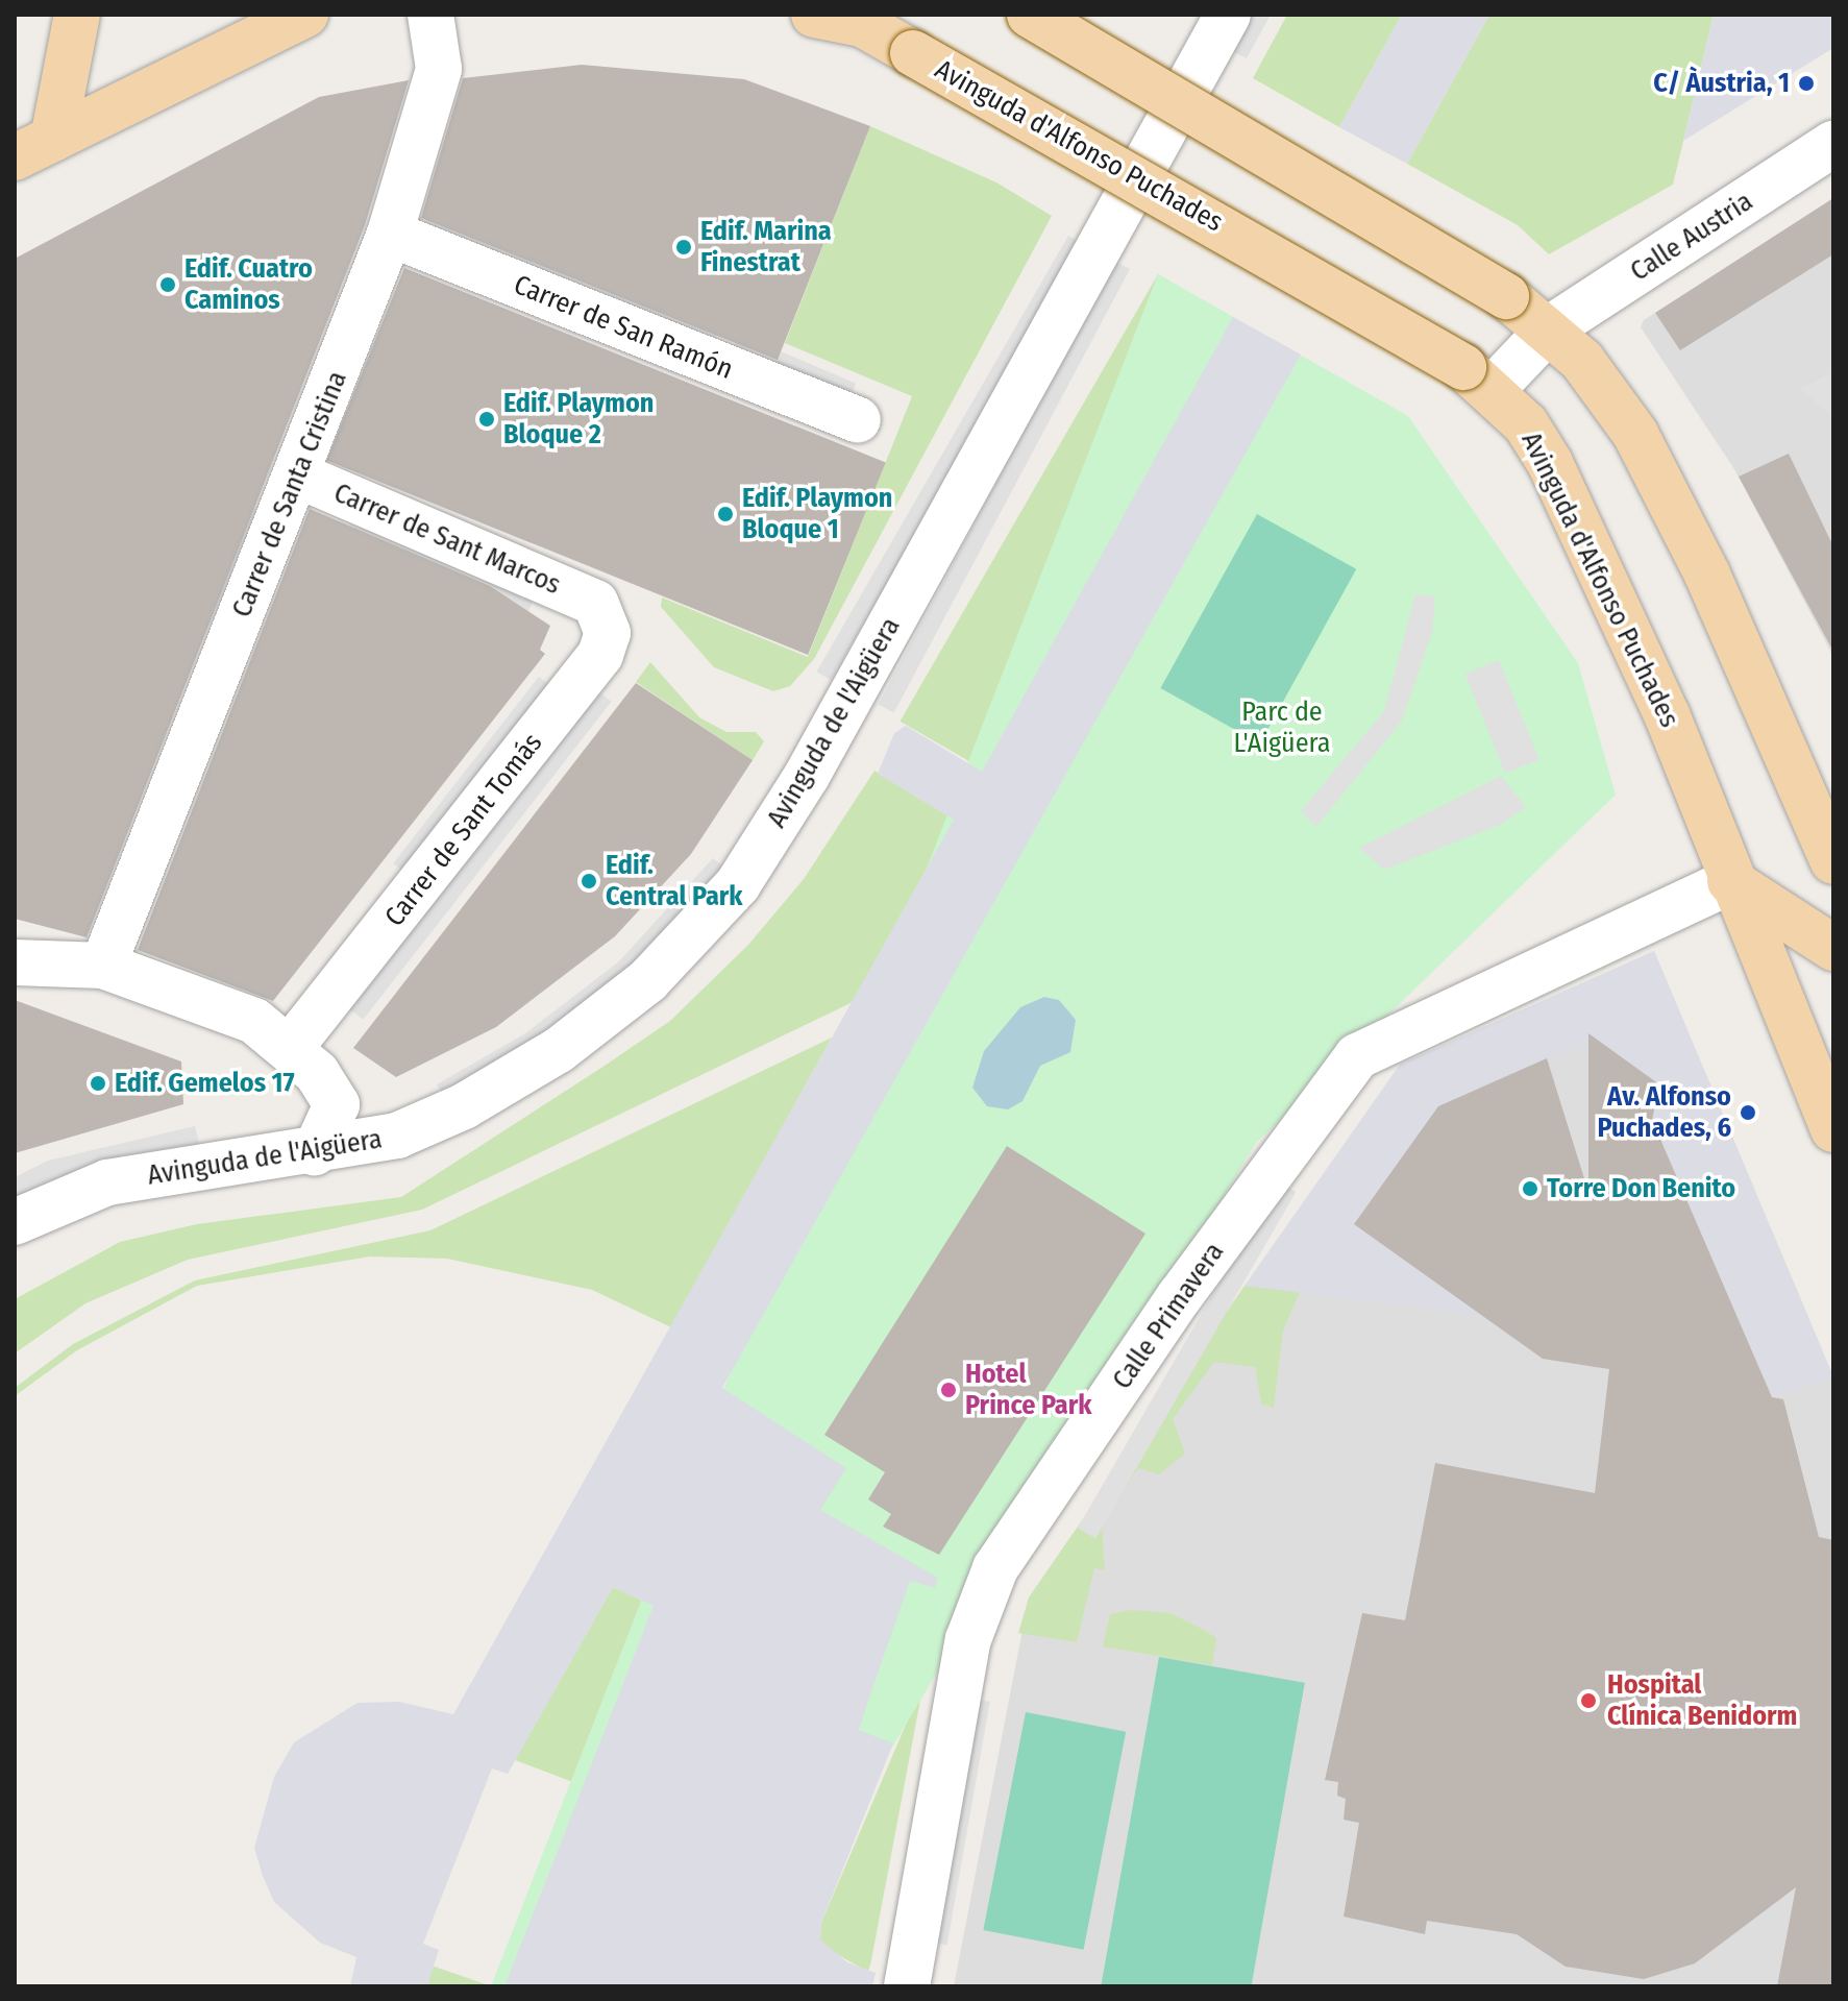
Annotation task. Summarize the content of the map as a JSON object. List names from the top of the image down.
{
  "streets": {
    "main road": ["Avinguda d'Alfonso Puchades"],
    "street": [
      "Calle Austria",
      "Carrer de San Ramón",
      "Carrer de Santa Cristina",
      "Carrer de Sant Marcos",
      "Avinguda de l'Aigüera",
      "Carrer de Sant Tomás",
      "Calle Primavera"
    ]
  },
  "crossings": [
    ["Avinguda d'Alfonso Puchades", "Calle Austria"],
    ["Avinguda d'Alfonso Puchades", "Calle Primavera"],
    ["Carrer de San Ramón", "Carrer de Santa Cristina"],
    ["Carrer de Santa Cristina", "Carrer de Sant Marcos"],
    ["Carrer de Sant Marcos", "Carrer de Sant Tomás"]
  ],
  "parks": ["Parc de L'Aigüera"],
  "places": [
    "C/ Àustria, 1",
    "Edif. Marina Finestrat",
    "Edif. Cuatro Caminos",
    "Edif. Playmon Bloque 2",
    "Edif. Playmon Bloque 1",
    "Edif. Central Park",
    "Edif. Gemelos 17",
    "Av. Alfonso Puchades, 6",
    "Torre Don Benito",
    "Hotel Prince Park",
    "Hospital Clínica Benidorm"
  ]
}
